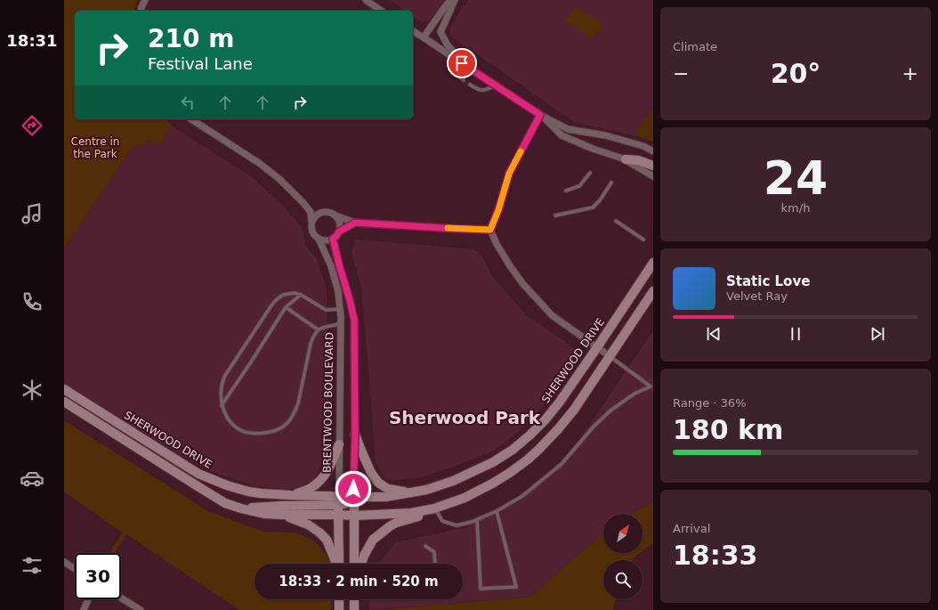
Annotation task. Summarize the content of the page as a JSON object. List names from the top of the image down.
{
  "streets": {
    "main road": ["SHERWOOD DRIVE", "BRENTWOOD BOULEVARD"]
  },
  "crossings": [
    ["SHERWOOD DRIVE", "BRENTWOOD BOULEVARD"]
  ],
  "districts": ["Sherwood Park"],
  "parks": ["Centre in the Park"],
  "north": "top right",
  "page": {
    "tabs": "18:31",
    "tile": [
      "Climate",
      ["24", "km/h"],
      ["Range · 36%", "180 km"],
      ["Arrival", "18:33"]
    ],
    "turn": ["210 m", "Festival Lane"],
    "heat": ["−", "20°", "+"],
    "song": ["Static Love", "Velvet Ray"],
    "limit": "30",
    "trip": "18:33 · 2 min · 520 m"
  }
}
